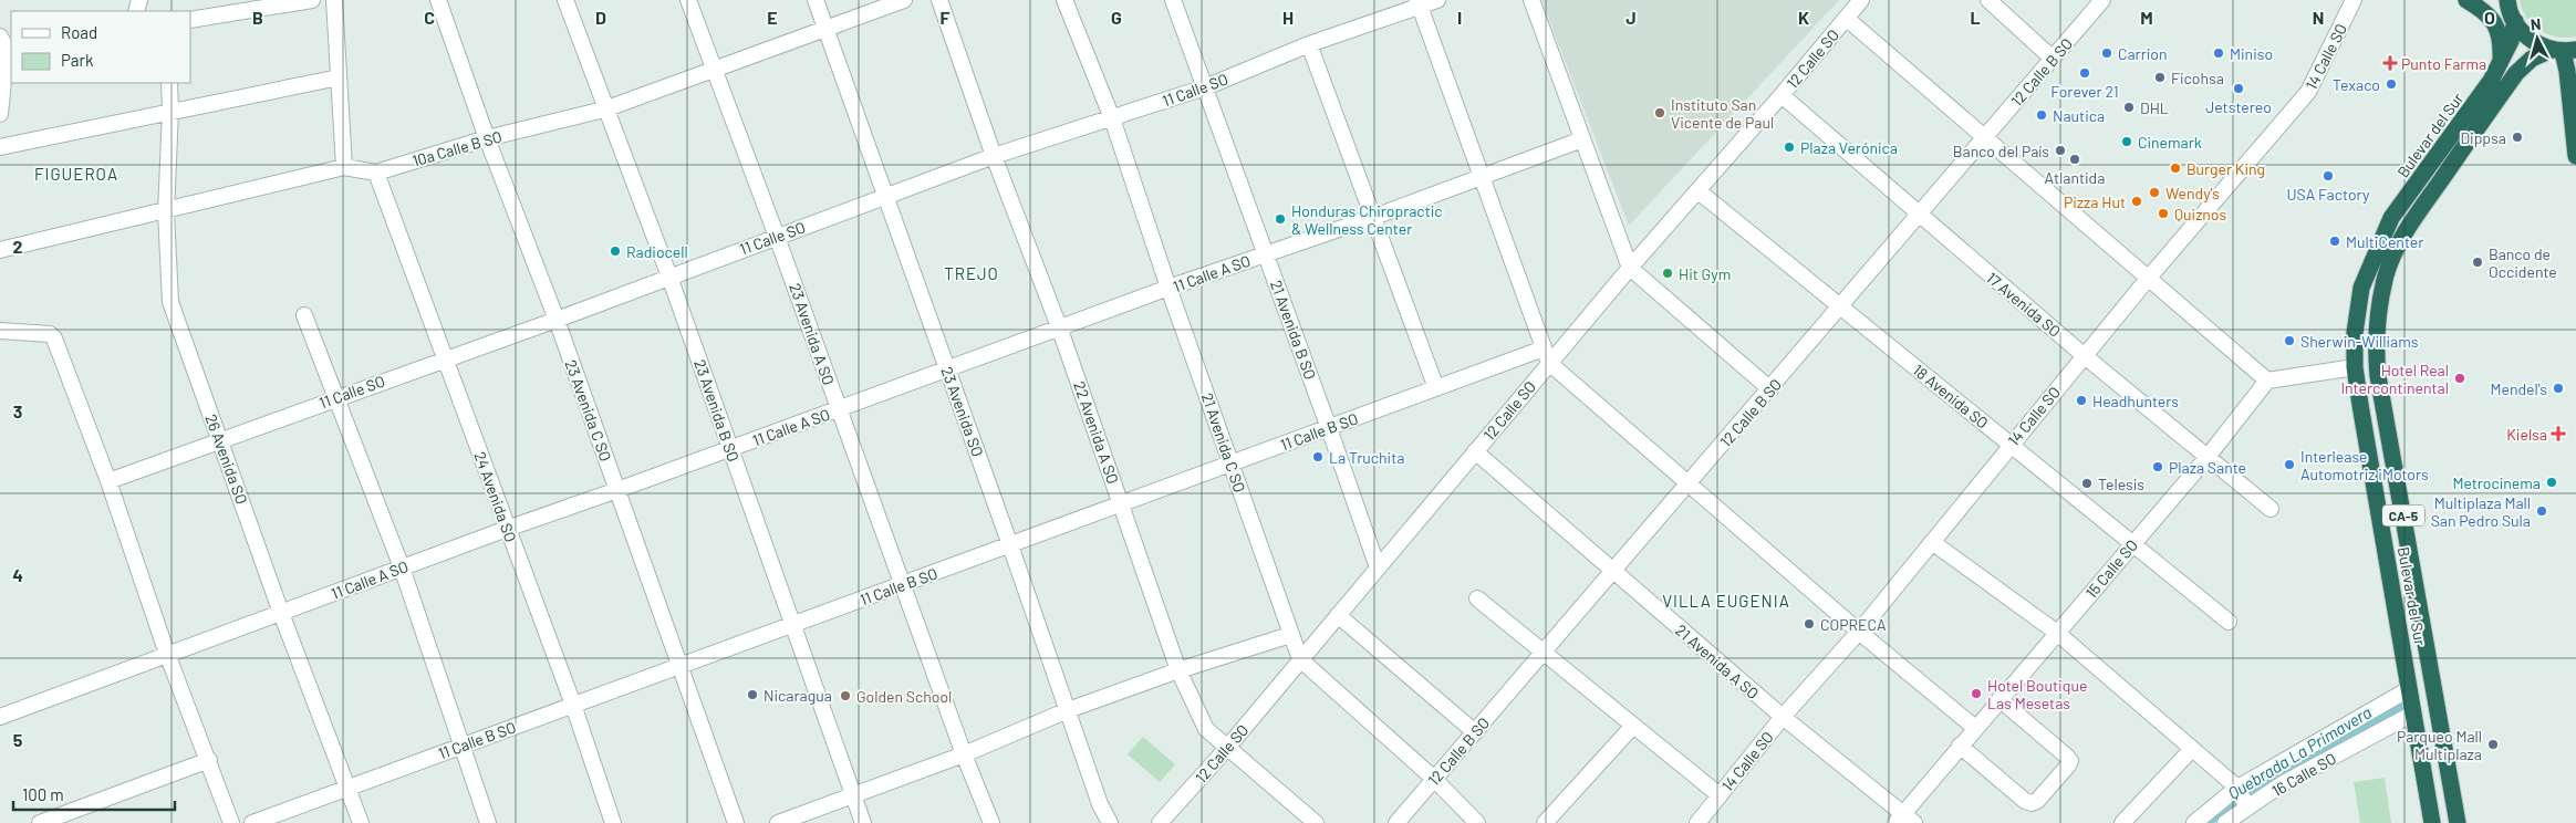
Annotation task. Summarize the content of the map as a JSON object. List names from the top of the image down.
{
  "streets": {
    "highway": ["Bulevar del Sur", "CA-5"],
    "street": [
      "14 Calle SO",
      "12 Calle SO",
      "12 Calle B SO",
      "11 Calle SO",
      "10a Calle B SO",
      "11 Calle A SO",
      "17 Avenida SO",
      "21 Avenida B SO",
      "23 Avenida A SO",
      "18 Avenida SO",
      "23 Avenida C SO",
      "23 Avenida B SO",
      "23 Avenida SO",
      "11 Calle B SO",
      "22 Avenida A SO",
      "21 Avenida C SO",
      "26 Avenida SO",
      "24 Avenida SO",
      "15 Calle SO",
      "21 Avenida A SO",
      "16 Calle SO"
    ]
  },
  "crossings": [
    ["14 Calle SO", "17 Avenida SO"],
    ["14 Calle SO", "18 Avenida SO"],
    ["14 Calle SO", "21 Avenida A SO"],
    ["12 Calle SO", "17 Avenida SO"],
    ["12 Calle SO", "21 Avenida B SO"],
    ["12 Calle SO", "18 Avenida SO"],
    ["12 Calle SO", "11 Calle B SO"],
    ["12 Calle SO", "22 Avenida A SO"],
    ["12 Calle SO", "21 Avenida C SO"],
    ["12 Calle SO", "21 Avenida A SO"],
    ["12 Calle B SO", "17 Avenida SO"],
    ["12 Calle B SO", "18 Avenida SO"],
    ["12 Calle B SO", "21 Avenida C SO"],
    ["12 Calle B SO", "21 Avenida A SO"],
    ["11 Calle SO", "21 Avenida B SO"],
    ["11 Calle SO", "23 Avenida A SO"],
    ["11 Calle SO", "23 Avenida C SO"],
    ["11 Calle SO", "23 Avenida B SO"],
    ["11 Calle SO", "23 Avenida SO"],
    ["11 Calle SO", "22 Avenida A SO"],
    ["11 Calle SO", "21 Avenida C SO"],
    ["11 Calle SO", "26 Avenida SO"],
    ["11 Calle SO", "24 Avenida SO"],
    ["Bulevar del Sur", "16 Calle SO"],
    ["10a Calle B SO", "23 Avenida A SO"],
    ["10a Calle B SO", "23 Avenida C SO"],
    ["10a Calle B SO", "23 Avenida B SO"],
    ["10a Calle B SO", "23 Avenida SO"],
    ["10a Calle B SO", "26 Avenida SO"],
    ["10a Calle B SO", "24 Avenida SO"],
    ["11 Calle A SO", "21 Avenida B SO"],
    ["11 Calle A SO", "23 Avenida A SO"],
    ["11 Calle A SO", "23 Avenida C SO"],
    ["11 Calle A SO", "23 Avenida B SO"],
    ["11 Calle A SO", "23 Avenida SO"],
    ["11 Calle A SO", "22 Avenida A SO"],
    ["11 Calle A SO", "21 Avenida C SO"],
    ["11 Calle A SO", "26 Avenida SO"],
    ["11 Calle A SO", "24 Avenida SO"],
    ["17 Avenida SO", "15 Calle SO"],
    ["21 Avenida B SO", "11 Calle B SO"],
    ["23 Avenida A SO", "11 Calle B SO"],
    ["18 Avenida SO", "15 Calle SO"],
    ["23 Avenida C SO", "11 Calle B SO"],
    ["23 Avenida B SO", "11 Calle B SO"],
    ["23 Avenida SO", "11 Calle B SO"],
    ["11 Calle B SO", "22 Avenida A SO"],
    ["11 Calle B SO", "21 Avenida C SO"],
    ["11 Calle B SO", "26 Avenida SO"],
    ["11 Calle B SO", "24 Avenida SO"],
    ["15 Calle SO", "21 Avenida A SO"]
  ],
  "districts": ["FIGUEROA", "TREJO", "VILLA EUGENIA"],
  "water": ["Quebrada La Primavera"],
  "places": {
    "other": [
      "Carrion",
      "Miniso",
      "Forever 21",
      "Ficohsa",
      "Texaco",
      "Jetstereo",
      "DHL",
      "Instituto San Vicente de Paul",
      "Nautica",
      "Dippsa",
      "Cinemark",
      "Plaza Verónica",
      "Banco del País",
      "Atlantida",
      "Burger King",
      "USA Factory",
      "Wendy's",
      "Pizza Hut",
      "Quiznos",
      "Honduras Chiropractic & Wellness Center",
      "MultiCenter",
      "Radiocell",
      "Banco de Occidente",
      "Hit Gym",
      "Sherwin-Williams",
      "Hotel Real Intercontinental",
      "Mendel's",
      "Headhunters",
      "La Truchita",
      "Interlease Automotriz iMotors",
      "Plaza Sante",
      "Metrocinema",
      "Telesis",
      "Multiplaza Mall San Pedro Sula",
      "COPRECA",
      "Hotel Boutique Las Mesetas",
      "Nicaragua",
      "Golden School",
      "Parqueo Mall Multiplaza"
    ],
    "health": ["Punto Farma", "Kielsa"]
  },
  "legend": ["Road", "Park"],
  "scale_bar": "100 m",
  "north": "top",
  "grid": {
    "columns": [
      "B",
      "C",
      "D",
      "E",
      "F",
      "G",
      "H",
      "I",
      "J",
      "K",
      "L",
      "M",
      "N",
      "O"
    ],
    "rows": [
      "2",
      "3",
      "4",
      "5"
    ]
  }
}
